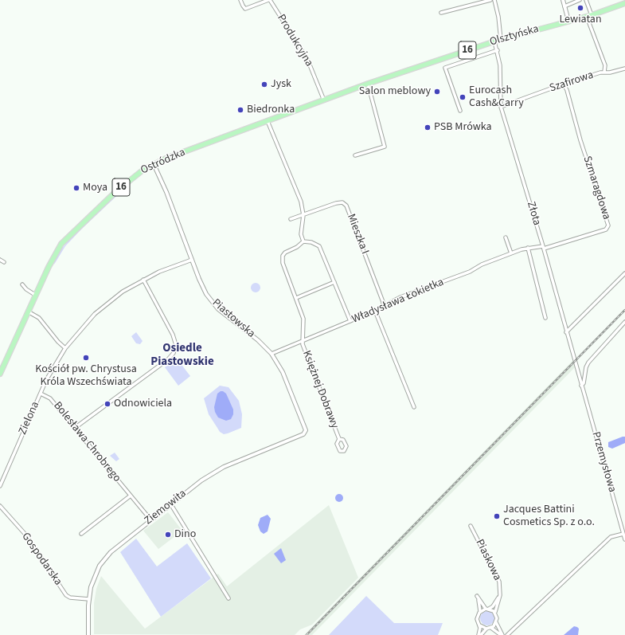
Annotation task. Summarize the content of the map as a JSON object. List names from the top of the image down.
{
  "streets": {
    "main road": ["Olsztyńska", "16", "Ostródzka"],
    "street": [
      "Produkcyjna",
      "Szafirowa",
      "Szmaragdowa",
      "Złota",
      "Mieszka I",
      "Władysława Łokietka",
      "Piastowska",
      "Księżnej Dobrawy",
      "Zielona",
      "Bolesława Chrobrego",
      "Przemysłowa",
      "Ziemowita",
      "Gospodarska",
      "Piaskowa"
    ]
  },
  "crossings": [
    ["Olsztyńska", "Szafirowa"],
    ["Olsztyńska", "Ostródzka"],
    ["Olsztyńska", "Złota"],
    ["Produkcyjna", "Ostródzka"],
    ["Szafirowa", "Szmaragdowa"],
    ["Szafirowa", "Złota"],
    ["Ostródzka", "Piastowska"],
    ["Szmaragdowa", "Złota"],
    ["Szmaragdowa", "Władysława Łokietka"],
    ["Złota", "Władysława Łokietka"],
    ["Złota", "Przemysłowa"],
    ["Mieszka I", "Władysława Łokietka"],
    ["Władysława Łokietka", "Piastowska"],
    ["Władysława Łokietka", "Księżnej Dobrawy"],
    ["Piastowska", "Zielona"],
    ["Piastowska", "Ziemowita"],
    ["Zielona", "Bolesława Chrobrego"],
    ["Bolesława Chrobrego", "Ziemowita"],
    ["Ziemowita", "Gospodarska"]
  ],
  "districts": ["Osiedle Piastowskie"],
  "places": [
    "Lewiatan",
    "Jysk",
    "Salon meblowy",
    "Eurocash Cash&Carry",
    "Biedronka",
    "PSB Mrówka",
    "Moya",
    "Kościół pw. Chrystusa Króla Wszechświata",
    "Odnowiciela",
    "Jacques Battini Cosmetics Sp. z o.o.",
    "Dino"
  ]
}
